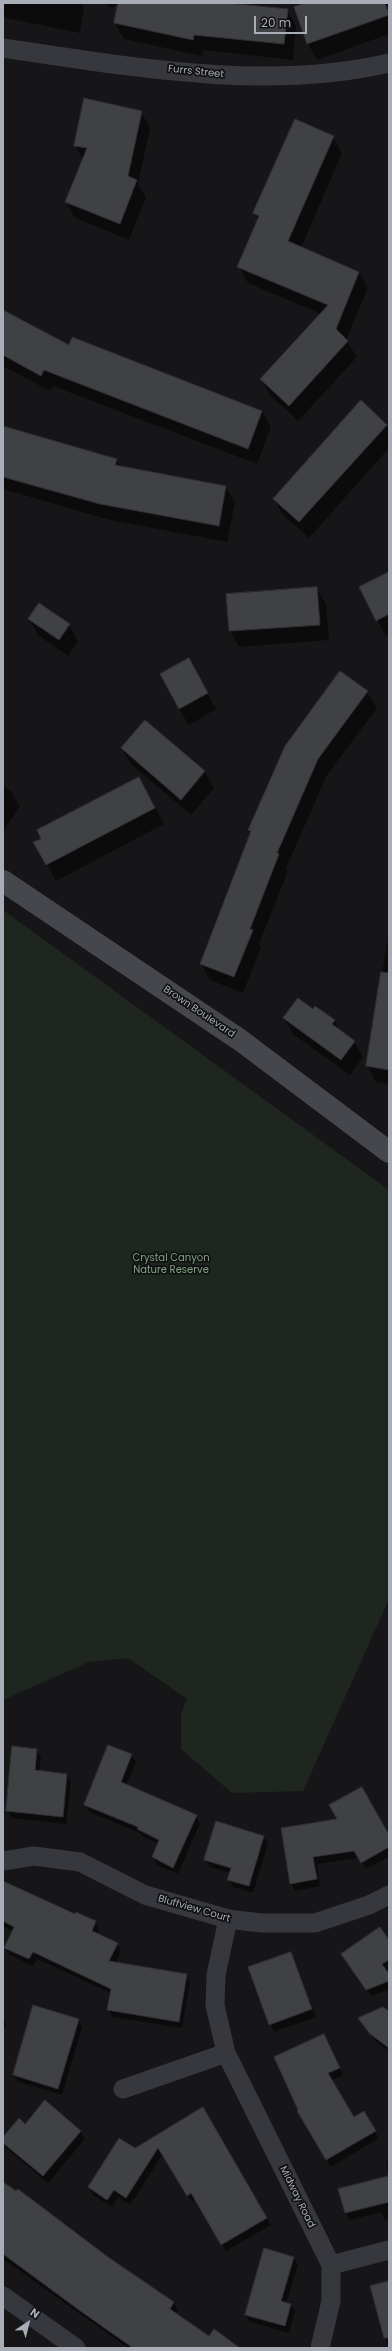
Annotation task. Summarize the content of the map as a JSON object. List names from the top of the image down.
{
  "streets": {
    "street": [
      "Furrs Street",
      "Brown Boulevard",
      "Bluffview Court",
      "Midway Road"
    ]
  },
  "crossings": [
    ["Bluffview Court", "Midway Road"]
  ],
  "parks": ["Crystal Canyon Nature Reserve"],
  "scale_bar": "20 m",
  "north": "top right"
}
